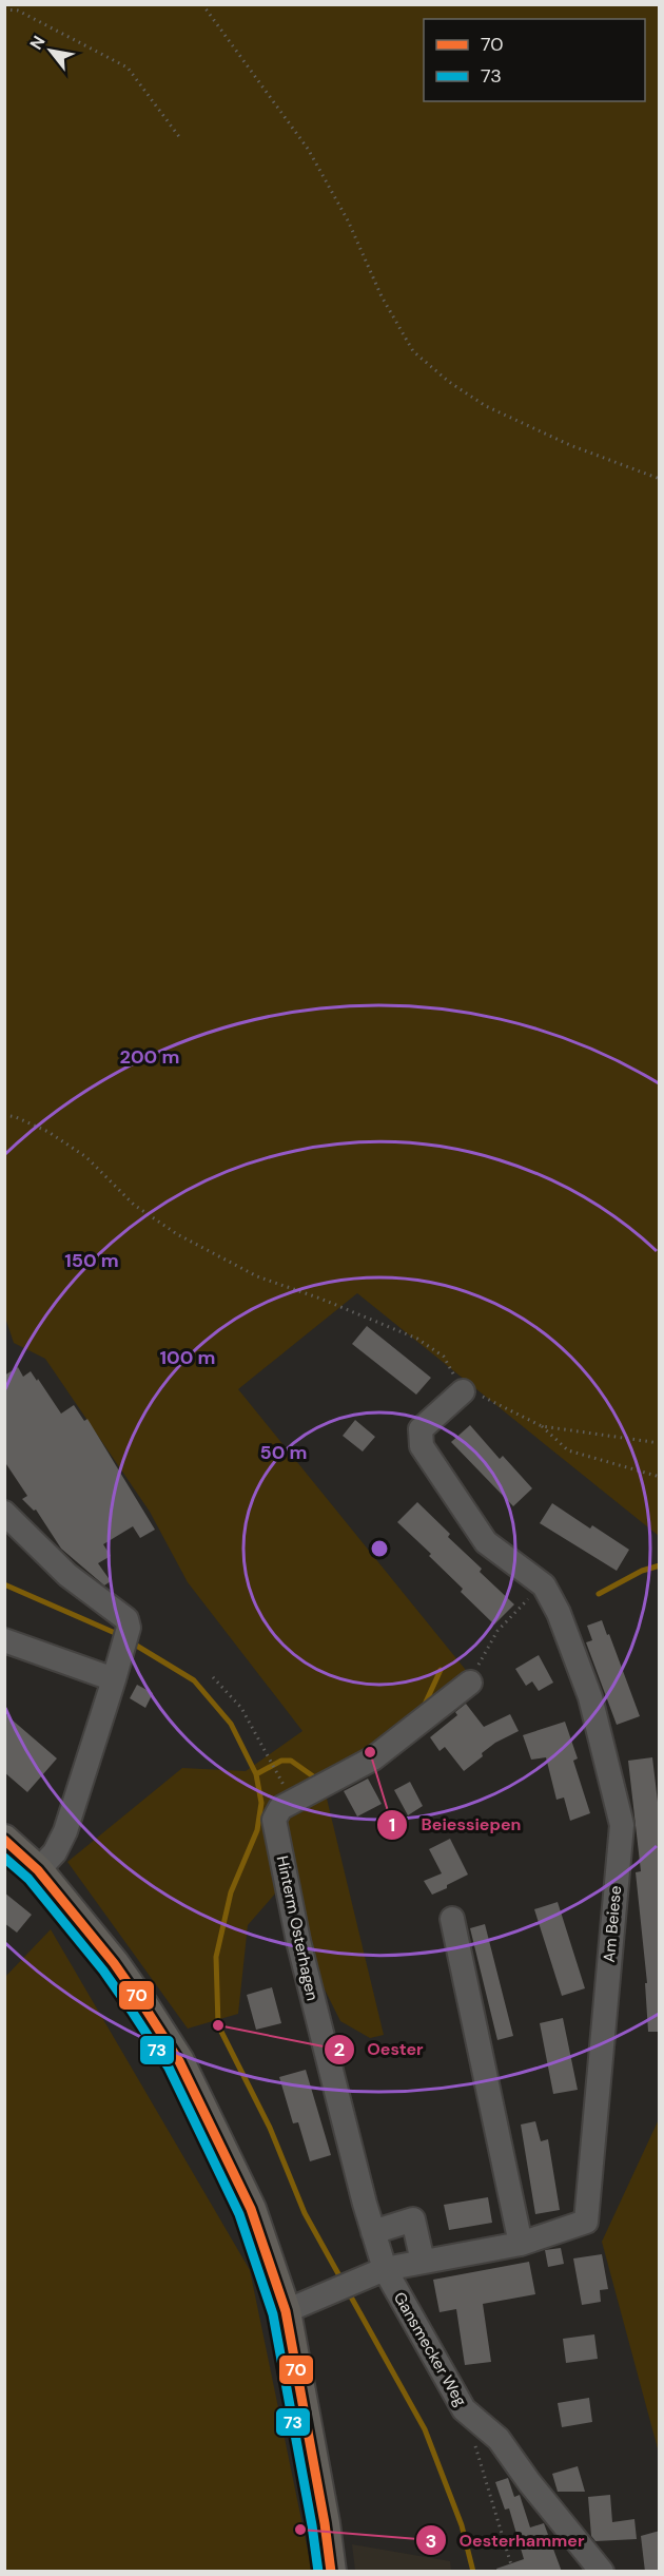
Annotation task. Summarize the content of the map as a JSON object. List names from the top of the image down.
{
  "streets": {
    "street": ["Am Beiese", "Hinterm Osterhagen", "Gansmecker Weg"]
  },
  "crossings": [
    ["Am Beiese", "Hinterm Osterhagen"],
    ["Am Beiese", "Gansmecker Weg"],
    ["Hinterm Osterhagen", "Gansmecker Weg"]
  ],
  "places": ["Beiessiepen", "Oester", "Oesterhammer"],
  "lines": ["transit line 70", "transit line 73"],
  "legend": ["70", "73"],
  "north": "top left",
  "rings": [
    "200 m",
    "150 m",
    "100 m",
    "50 m"
  ]
}
